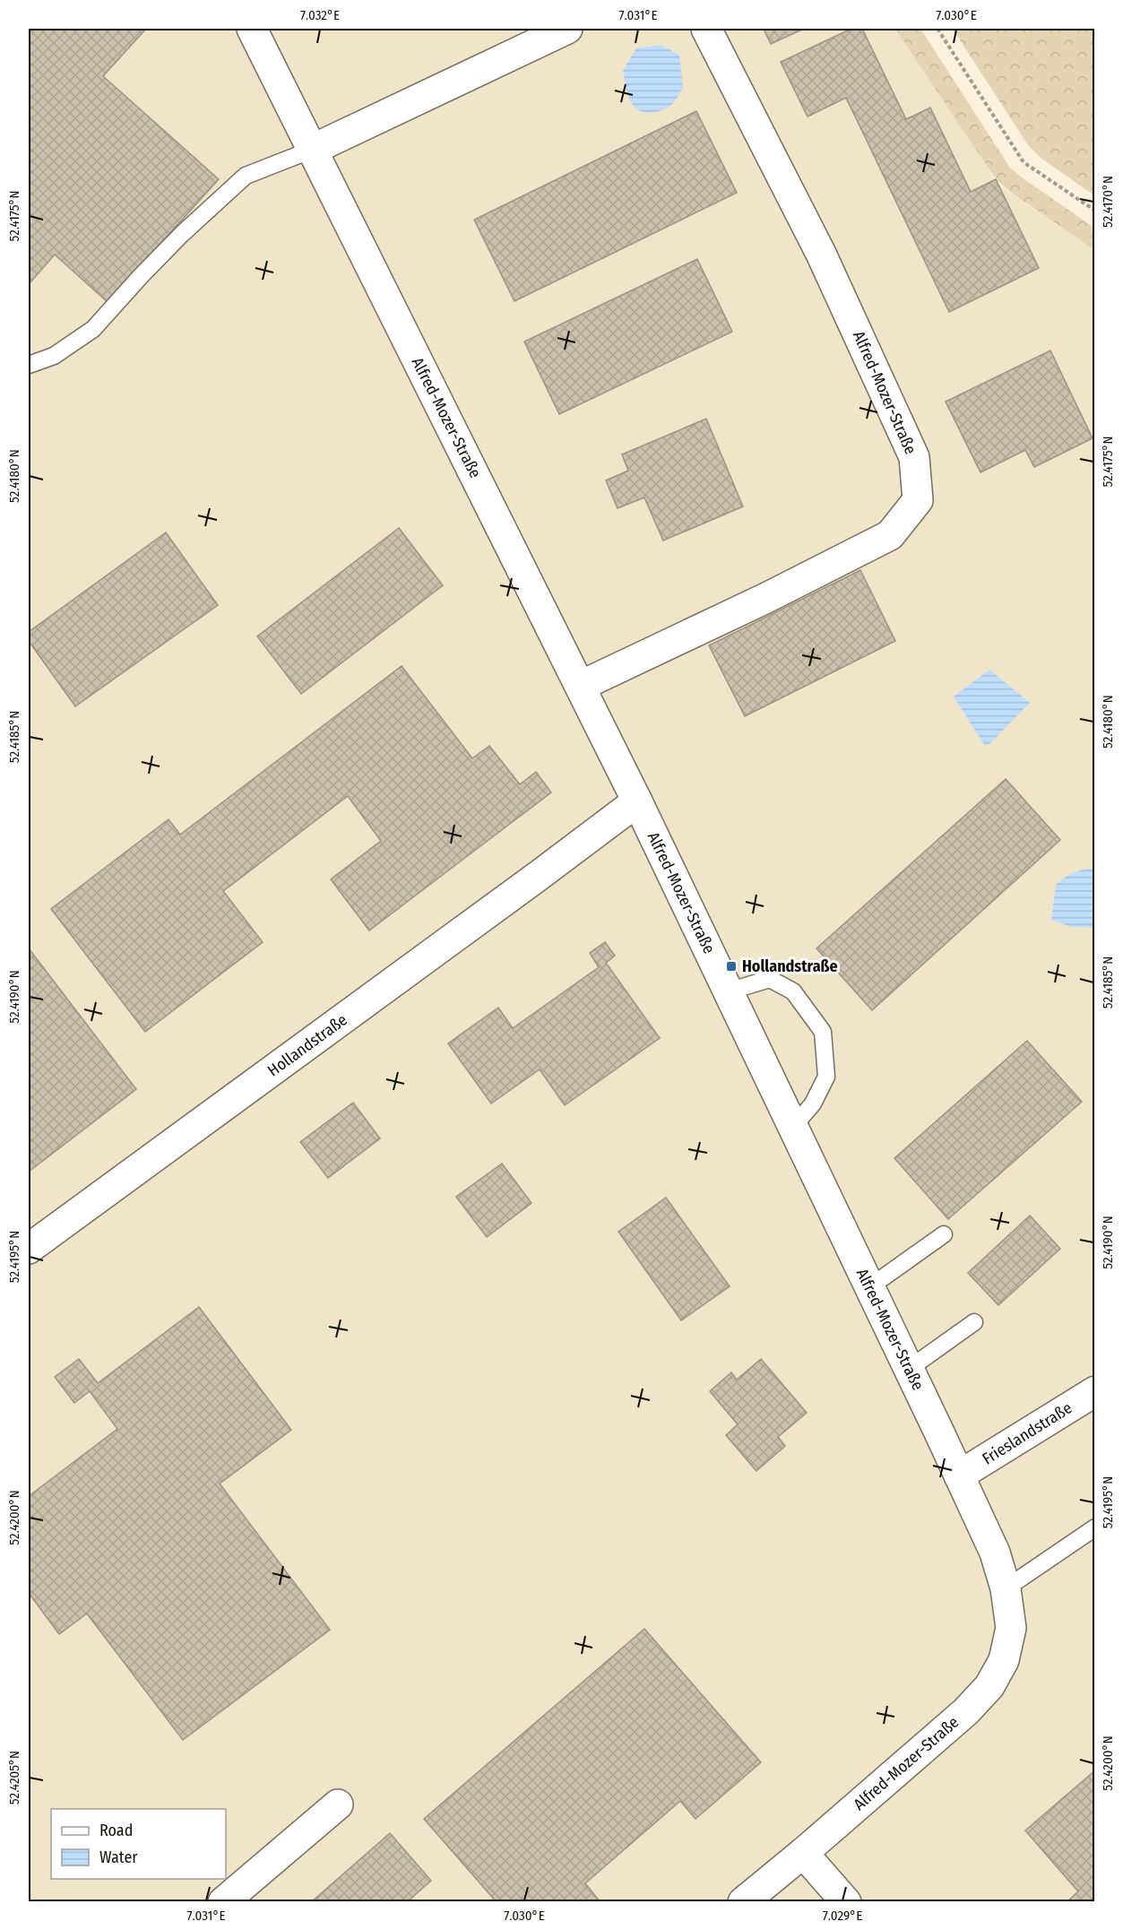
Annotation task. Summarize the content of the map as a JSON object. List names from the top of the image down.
{
  "streets": {
    "street": ["Alfred-Mozer-Straße", "Hollandstraße", "Frieslandstraße"]
  },
  "crossings": [
    ["Alfred-Mozer-Straße", "Hollandstraße"],
    ["Alfred-Mozer-Straße", "Frieslandstraße"]
  ],
  "places": {
    "transit": ["Hollandstraße"]
  },
  "legend": ["Road", "Water"],
  "coordinates": [
    "7.032°E",
    "7.031°E",
    "7.030°E",
    "52.4170°N",
    "52.4175°N",
    "52.4180°N",
    "52.4185°N",
    "52.4190°N",
    "52.4195°N",
    "52.4200°N",
    "52.4205°N",
    "7.029°E"
  ]
}
